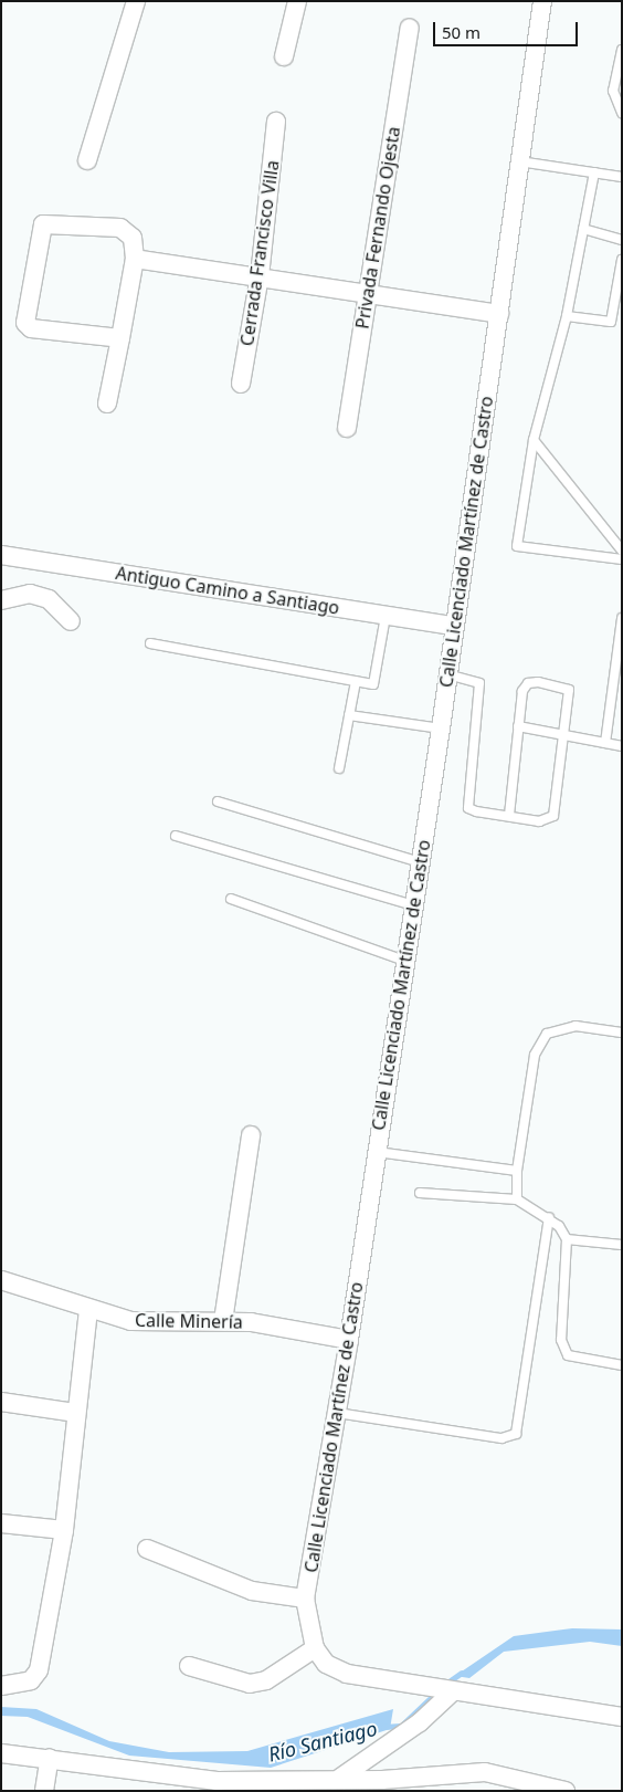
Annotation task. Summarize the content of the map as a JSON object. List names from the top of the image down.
{
  "streets": {
    "street": [
      "Privada Fernando Ojesta",
      "Cerrada Francisco Villa",
      "Calle Licenciado Martínez de Castro",
      "Antiguo Camino a Santiago",
      "Calle Minería"
    ]
  },
  "crossings": [
    ["Calle Licenciado Martínez de Castro", "Antiguo Camino a Santiago"],
    ["Calle Licenciado Martínez de Castro", "Calle Minería"]
  ],
  "water": ["Río Santiago"],
  "scale_bar": "50 m"
}
